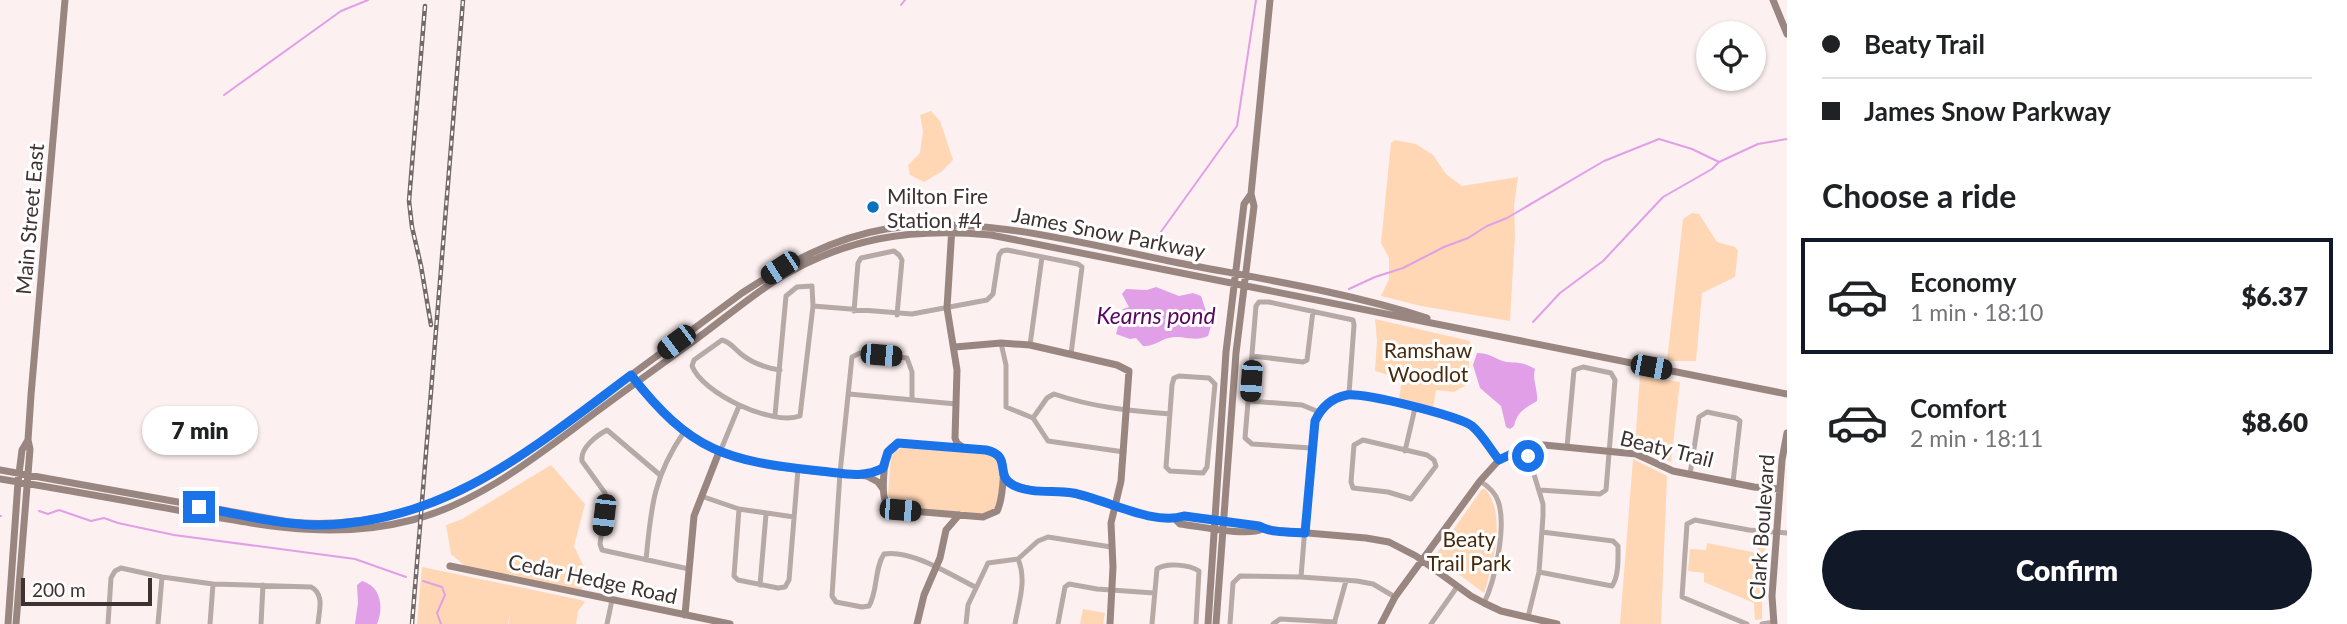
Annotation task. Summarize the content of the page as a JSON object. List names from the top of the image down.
{
  "streets": {
    "main road": [
      "Main Street East",
      "James Snow Parkway",
      "Beaty Trail",
      "Clark Boulevard",
      "Cedar Hedge Road"
    ]
  },
  "crossings": [
    ["Main Street East", "James Snow Parkway"],
    ["Beaty Trail", "Clark Boulevard"]
  ],
  "water": ["Kearns pond"],
  "parks": ["Ramshaw Woodlot", "Beaty Trail Park"],
  "places": ["Milton Fire Station #4"],
  "scale_bar": "200 m",
  "page": {
    "banner": ["Beaty Trail", "James Snow Parkway"],
    "heading": "Choose a ride",
    "list": [
      {
        "name": "Economy",
        "note": "1 min · 18:10",
        "value": "$6.37"
      },
      {
        "name": "Comfort",
        "note": "2 min · 18:11",
        "value": "$8.60"
      }
    ],
    "bubble": "7 min",
    "buttons": "Confirm",
    "scale": "200 m"
  }
}
